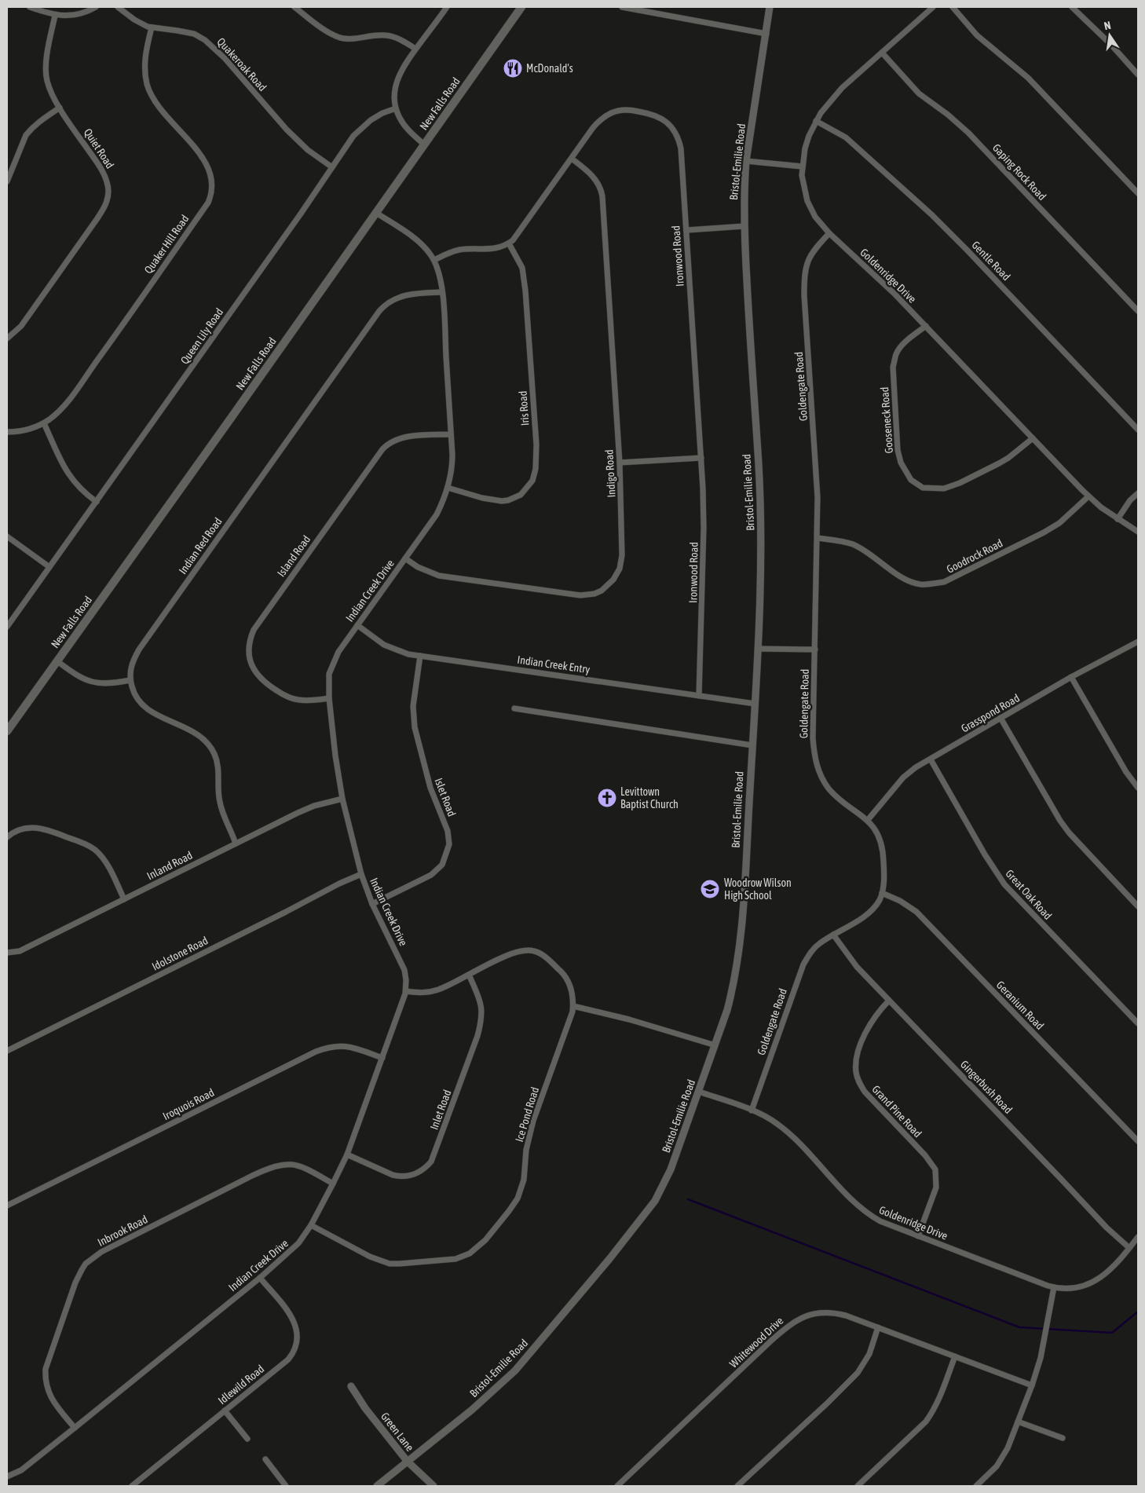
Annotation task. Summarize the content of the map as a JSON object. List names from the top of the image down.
{
  "streets": {
    "main road": ["New Falls Road"],
    "street": [
      "Quakeroak Road",
      "Quiet Road",
      "Bristol-Emilie Road",
      "Gaping Rock Road",
      "Quaker Hill Road",
      "Ironwood Road",
      "Gentle Road",
      "Goldenridge Drive",
      "Queen Lily Road",
      "Goldengate Road",
      "Iris Road",
      "Gooseneck Road",
      "Indigo Road",
      "Indian Red Road",
      "Island Road",
      "Goodrock Road",
      "Indian Creek Drive",
      "Indian Creek Entry",
      "Grasspond Road",
      "Islet Road",
      "Inland Road",
      "Great Oak Road",
      "Idolstone Road",
      "Geranium Road",
      "Gingerbush Road",
      "Iroquois Road",
      "Inlet Road",
      "Grand Pine Road",
      "Ice Pond Road",
      "Inbrook Road",
      "Whitewood Drive",
      "Idlewild Road",
      "Green Lane"
    ]
  },
  "crossings": [
    ["Quakeroak Road", "Quaker Hill Road"],
    ["Quakeroak Road", "Queen Lily Road"],
    ["New Falls Road", "Indian Creek Drive"],
    ["Bristol-Emilie Road", "Goldenridge Drive"],
    ["Bristol-Emilie Road", "Indian Creek Entry"],
    ["Bristol-Emilie Road", "Green Lane"],
    ["Gaping Rock Road", "Goldenridge Drive"],
    ["Ironwood Road", "Iris Road"],
    ["Ironwood Road", "Indigo Road"],
    ["Ironwood Road", "Indian Creek Entry"],
    ["Gentle Road", "Goldenridge Drive"],
    ["Goldenridge Drive", "Goldengate Road"],
    ["Goldenridge Drive", "Gooseneck Road"],
    ["Goldenridge Drive", "Goodrock Road"],
    ["Goldenridge Drive", "Gingerbush Road"],
    ["Goldenridge Drive", "Grand Pine Road"],
    ["Goldengate Road", "Goodrock Road"],
    ["Goldengate Road", "Grasspond Road"],
    ["Goldengate Road", "Geranium Road"],
    ["Goldengate Road", "Gingerbush Road"],
    ["Iris Road", "Indian Creek Drive"],
    ["Indigo Road", "Indian Creek Drive"],
    ["Indian Red Road", "Indian Creek Drive"],
    ["Indian Red Road", "Inland Road"],
    ["Island Road", "Indian Creek Drive"],
    ["Indian Creek Drive", "Indian Creek Entry"],
    ["Indian Creek Drive", "Islet Road"],
    ["Indian Creek Drive", "Inland Road"],
    ["Indian Creek Drive", "Idolstone Road"],
    ["Indian Creek Drive", "Iroquois Road"],
    ["Indian Creek Drive", "Inlet Road"],
    ["Indian Creek Drive", "Ice Pond Road"],
    ["Indian Creek Drive", "Inbrook Road"],
    ["Indian Creek Drive", "Idlewild Road"],
    ["Indian Creek Entry", "Islet Road"],
    ["Grasspond Road", "Great Oak Road"],
    ["Gingerbush Road", "Grand Pine Road"],
    ["Inlet Road", "Ice Pond Road"]
  ],
  "places": {
    "restaurant": ["McDonald's"],
    "church": ["Levittown Baptist Church"],
    "school or university": ["Woodrow Wilson High School"]
  },
  "north": "top"
}
